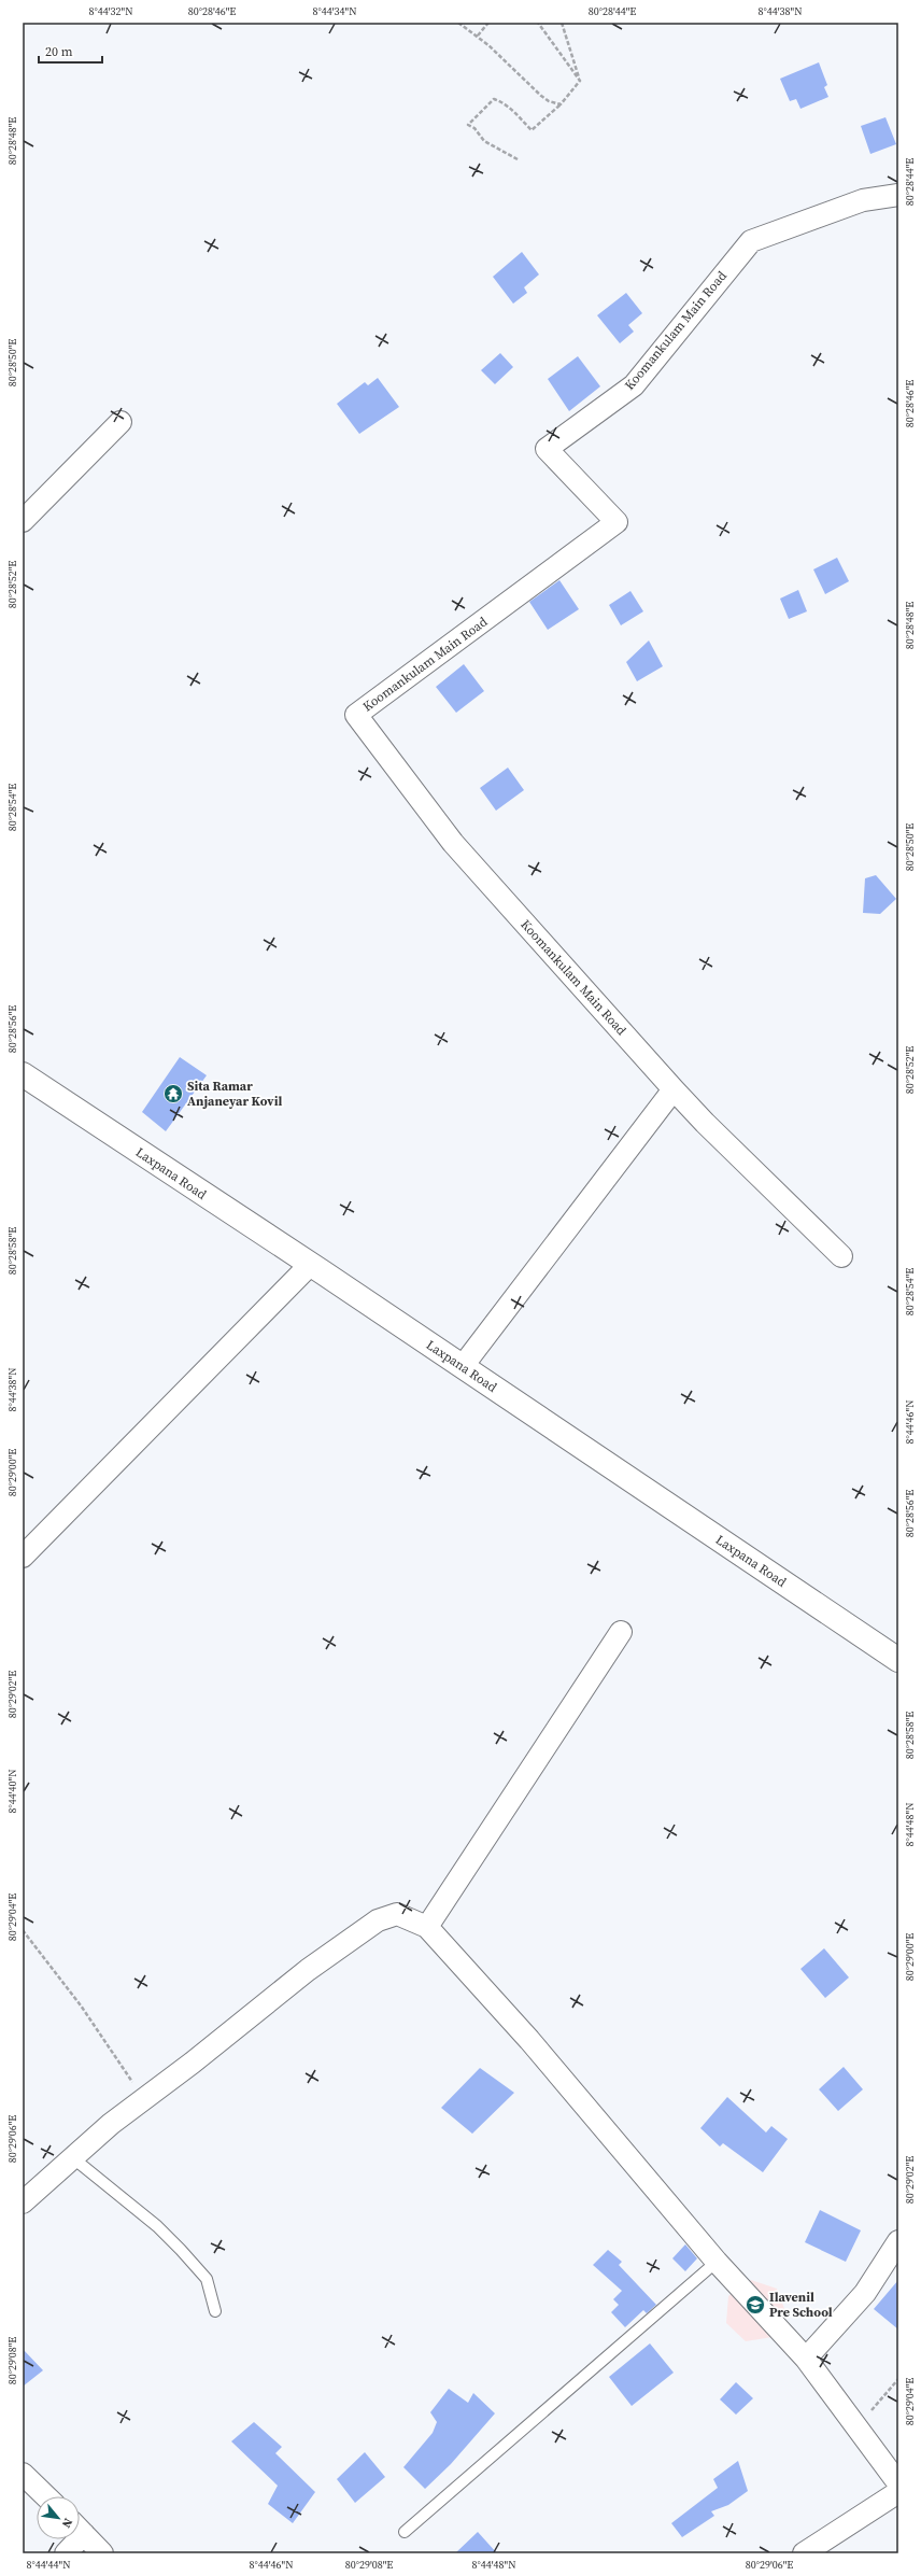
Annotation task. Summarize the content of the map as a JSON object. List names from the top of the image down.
{
  "streets": {
    "street": ["Koomankulam Main Road", "Laxpana Road"]
  },
  "places": {
    "temple": ["Sita Ramar Anjaneyar Kovil"],
    "school or university": ["Ilavenil Pre School"]
  },
  "scale_bar": "20 m",
  "north": "bottom right",
  "coordinates": [
    "8°44'32\"N",
    "80°28'46\"E",
    "8°44'34\"N",
    "80°28'44\"E",
    "8°44'38\"N",
    "80°28'48\"E",
    "80°28'50\"E",
    "80°28'52\"E",
    "80°28'54\"E",
    "80°28'56\"E",
    "80°28'58\"E",
    "8°44'46\"N",
    "80°29'00\"E",
    "80°29'02\"E",
    "8°44'40\"N",
    "8°44'48\"N",
    "80°29'04\"E",
    "80°29'06\"E",
    "80°29'08\"E",
    "8°44'44\"N"
  ]
}
